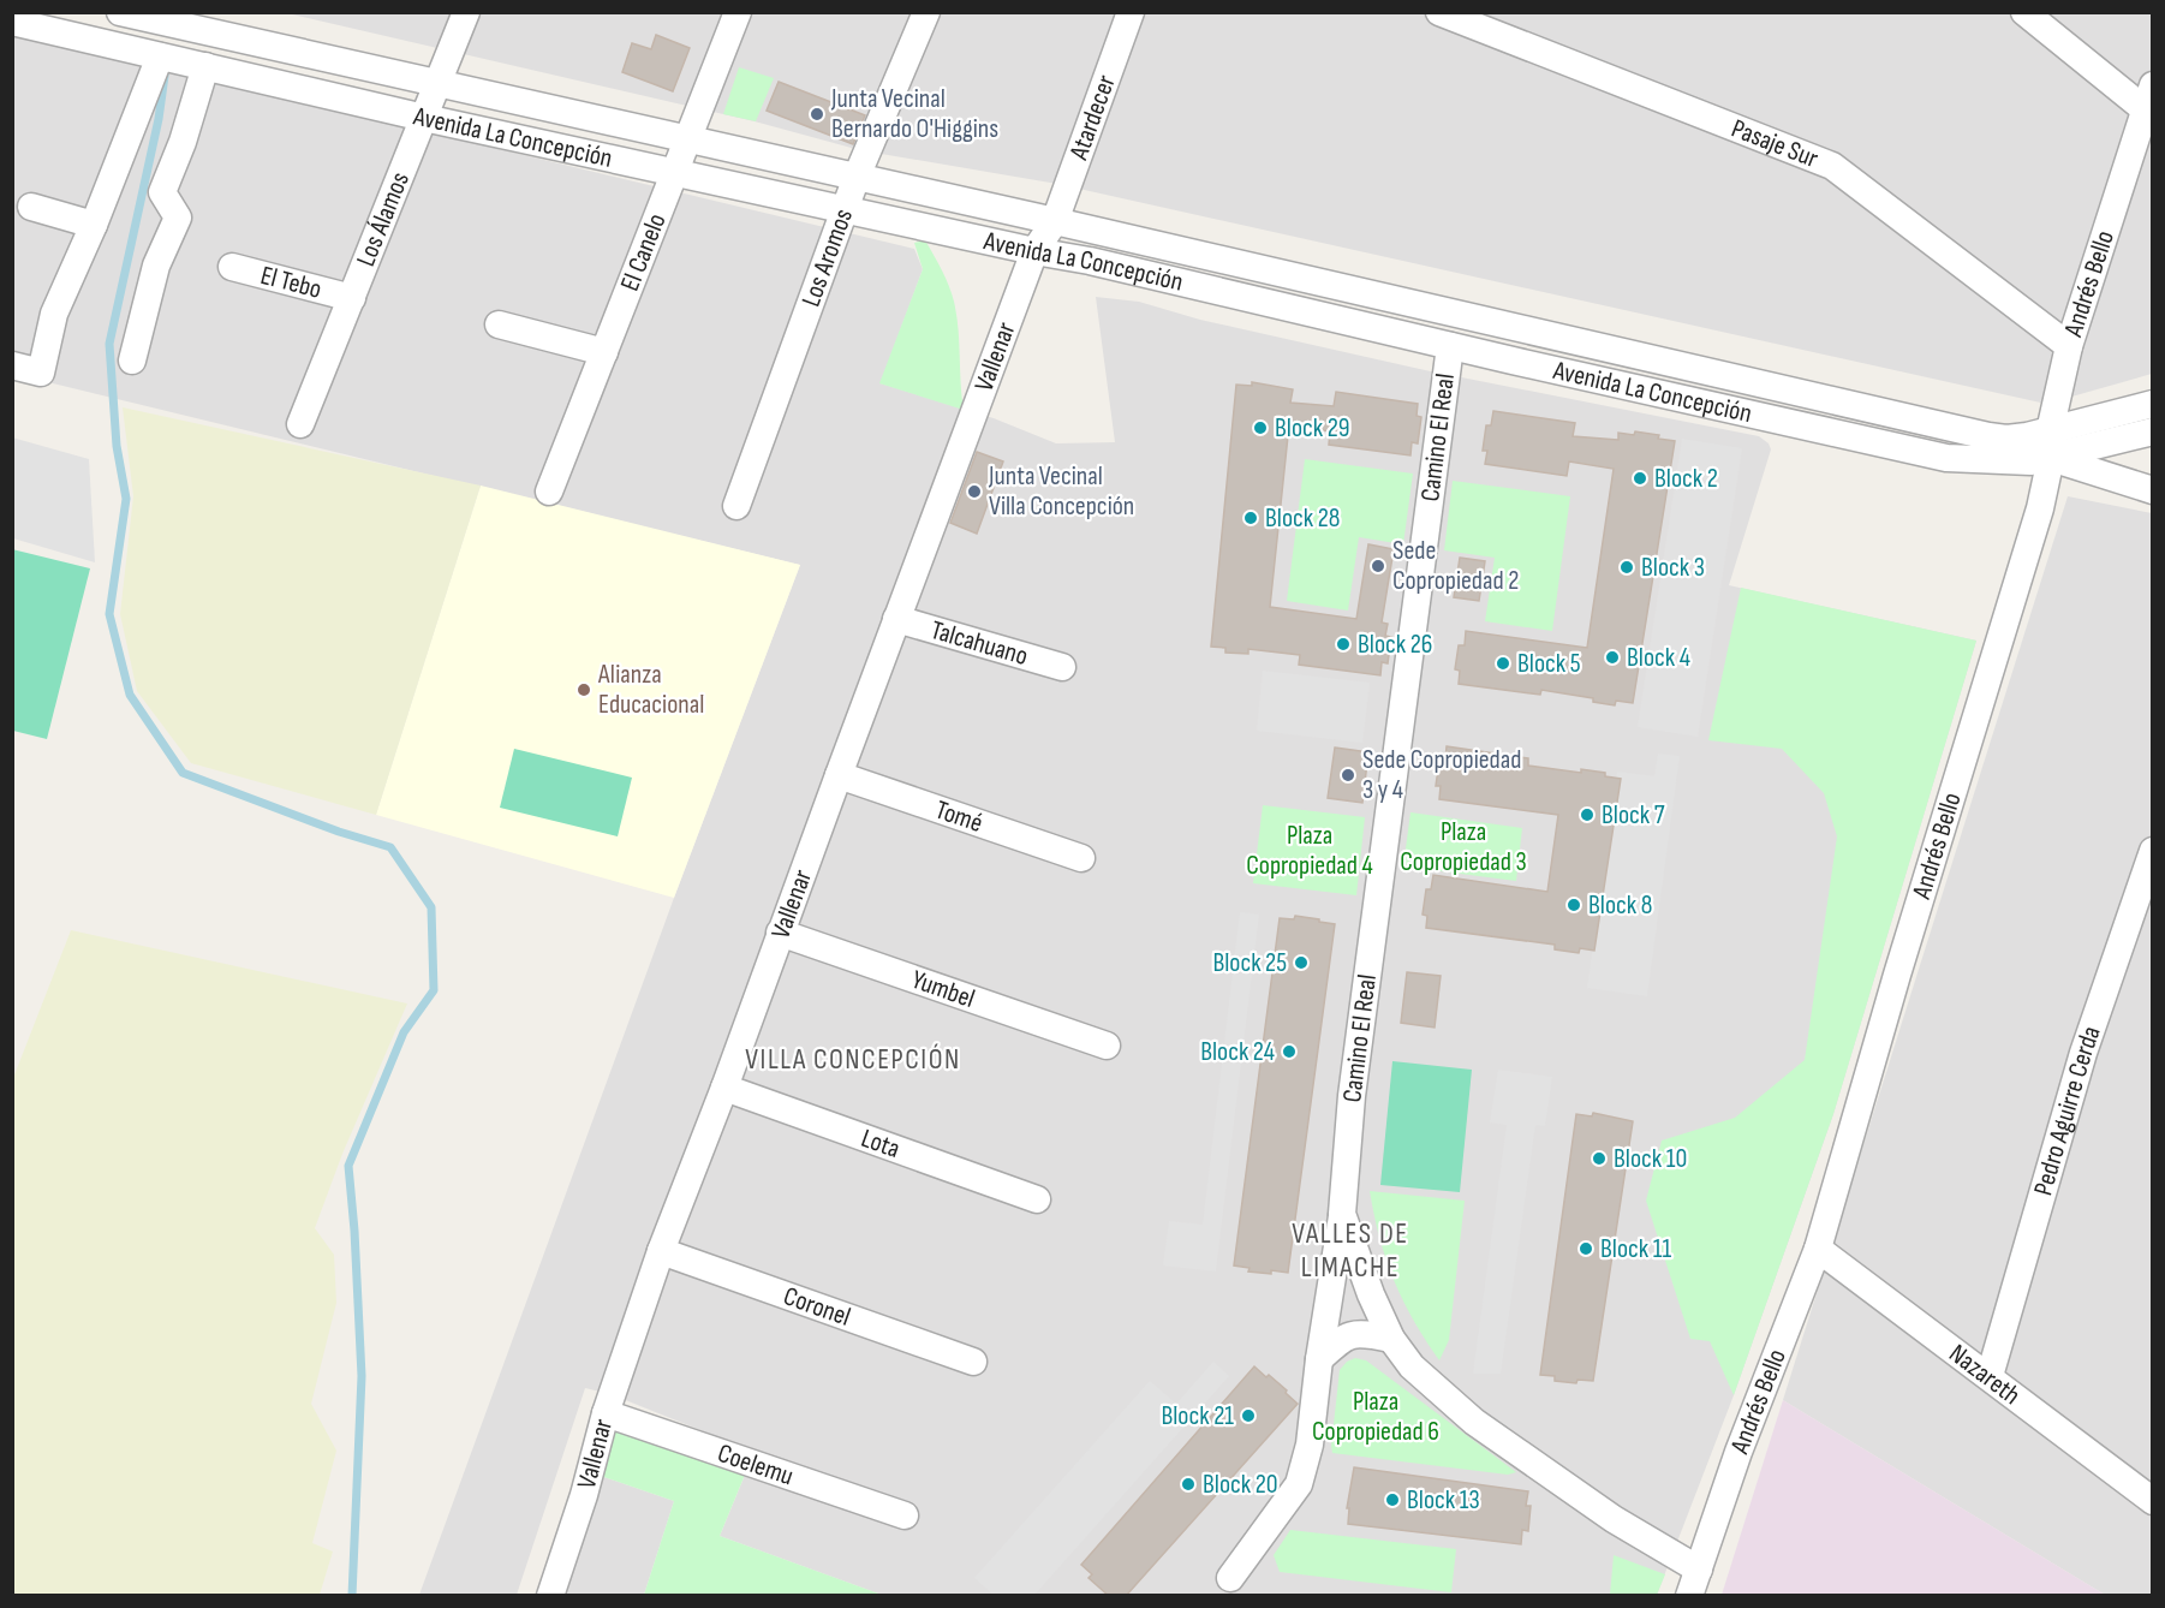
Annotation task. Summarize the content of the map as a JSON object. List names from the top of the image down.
{
  "streets": {
    "street": [
      "Atardecer",
      "Avenida La Concepción",
      "Pasaje Sur",
      "Los Álamos",
      "El Canelo",
      "Los Aromos",
      "El Tebo",
      "Andrés Bello",
      "Vallenar",
      "Camino El Real",
      "Talcahuano",
      "Tomé",
      "Yumbel",
      "Pedro Aguirre Cerda",
      "Lota",
      "Coronel",
      "Nazareth",
      "Coelemu"
    ]
  },
  "crossings": [
    ["Atardecer", "Avenida La Concepción"],
    ["Atardecer", "Vallenar"],
    ["Avenida La Concepción", "Los Álamos"],
    ["Avenida La Concepción", "El Canelo"],
    ["Avenida La Concepción", "Los Aromos"],
    ["Avenida La Concepción", "Andrés Bello"],
    ["Avenida La Concepción", "Vallenar"],
    ["Avenida La Concepción", "Camino El Real"],
    ["Pasaje Sur", "Andrés Bello"],
    ["Los Álamos", "El Tebo"],
    ["Andrés Bello", "Camino El Real"],
    ["Andrés Bello", "Nazareth"],
    ["Vallenar", "Talcahuano"],
    ["Vallenar", "Tomé"],
    ["Vallenar", "Yumbel"],
    ["Vallenar", "Lota"],
    ["Vallenar", "Coronel"],
    ["Vallenar", "Coelemu"],
    ["Pedro Aguirre Cerda", "Nazareth"]
  ],
  "districts": ["VILLA CONCEPCIÓN", "VALLES DE LIMACHE"],
  "parks": ["Plaza Copropiedad 3", "Plaza Copropiedad 4", "Plaza Copropiedad 6"],
  "places": [
    "Junta Vecinal Bernardo O'Higgins",
    "Block 29",
    "Block 2",
    "Junta Vecinal Villa Concepción",
    "Block 28",
    "Sede Copropiedad 2",
    "Block 3",
    "Block 26",
    "Block 4",
    "Block 5",
    "Alianza Educacional",
    "Sede Copropiedad 3 y 4",
    "Block 7",
    "Block 8",
    "Block 25",
    "Block 24",
    "Block 10",
    "Block 11",
    "Block 21",
    "Block 20",
    "Block 13"
  ]
}
